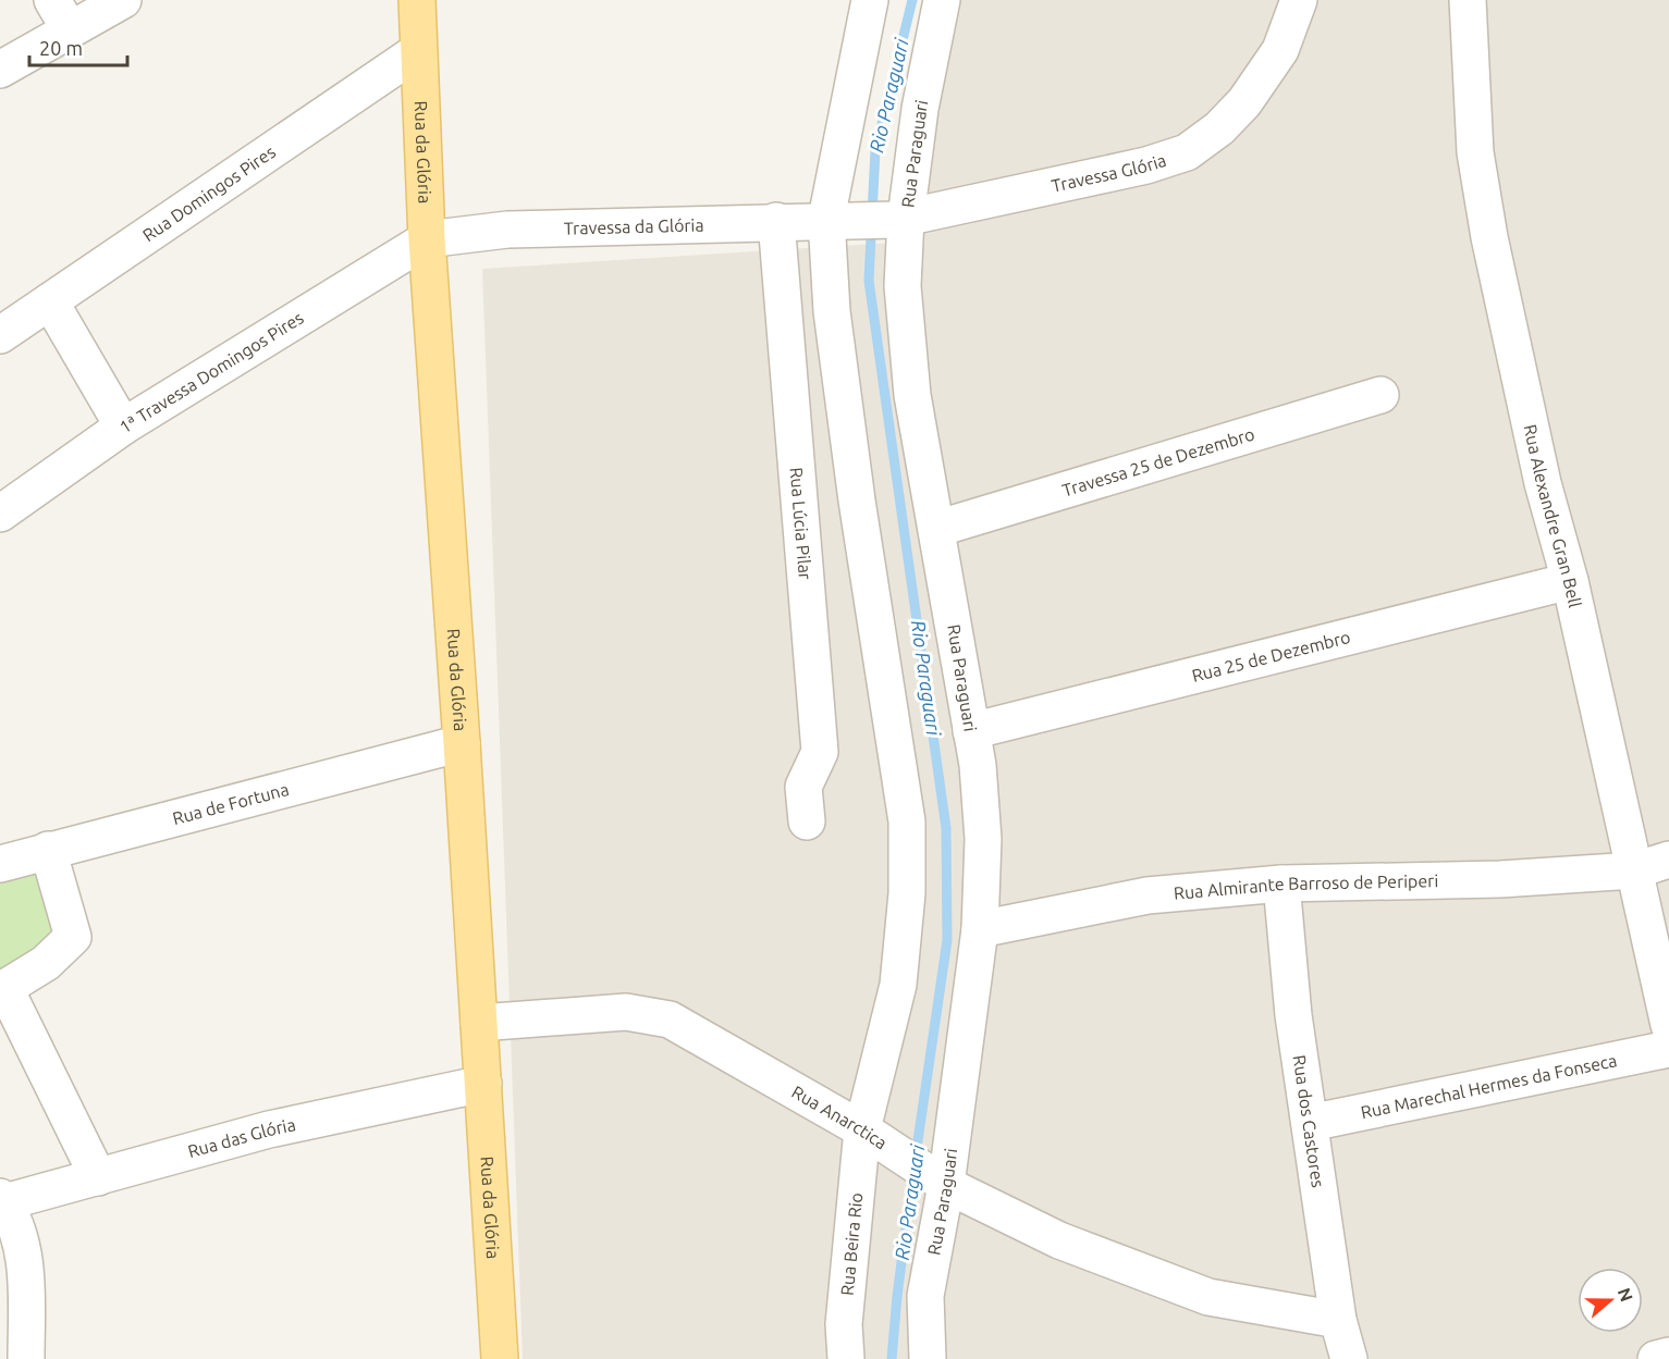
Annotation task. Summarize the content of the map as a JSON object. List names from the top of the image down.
{
  "streets": {
    "main road": ["Rua da Glória"],
    "street": [
      "Rua Paraguari",
      "Travessa Glória",
      "Rua Domingos Pires",
      "Travessa da Glória",
      "1ª Travessa Domingos Pires",
      "Travessa 25 de Dezembro",
      "Rua Alexandre Gran Bell",
      "Rua Lúcia Pilar",
      "Rua 25 de Dezembro",
      "Rua de Fortuna",
      "Rua Almirante Barroso de Periperi",
      "Rua Marechal Hermes da Fonseca",
      "Rua Anarctica",
      "Rua dos Castores",
      "Rua das Glória",
      "Rua Beira Rio"
    ]
  },
  "crossings": [
    ["Rua da Glória", "Rua Domingos Pires"],
    ["Rua da Glória", "Travessa da Glória"],
    ["Rua da Glória", "1ª Travessa Domingos Pires"],
    ["Rua da Glória", "Rua de Fortuna"],
    ["Rua da Glória", "Rua Anarctica"],
    ["Rua da Glória", "Rua das Glória"],
    ["Rua Paraguari", "Travessa Glória"],
    ["Rua Paraguari", "Travessa 25 de Dezembro"],
    ["Rua Paraguari", "Rua 25 de Dezembro"],
    ["Rua Paraguari", "Rua Almirante Barroso de Periperi"],
    ["Rua Paraguari", "Rua Anarctica"],
    ["Travessa Glória", "Travessa da Glória"],
    ["Travessa da Glória", "1ª Travessa Domingos Pires"],
    ["Travessa da Glória", "Rua Lúcia Pilar"],
    ["Rua Alexandre Gran Bell", "Rua 25 de Dezembro"],
    ["Rua Alexandre Gran Bell", "Rua Almirante Barroso de Periperi"],
    ["Rua Almirante Barroso de Periperi", "Rua dos Castores"],
    ["Rua Marechal Hermes da Fonseca", "Rua dos Castores"],
    ["Rua Anarctica", "Rua dos Castores"],
    ["Rua Anarctica", "Rua Beira Rio"]
  ],
  "water": ["Rio Paraguari"],
  "scale_bar": "20 m",
  "north": "right"
}
